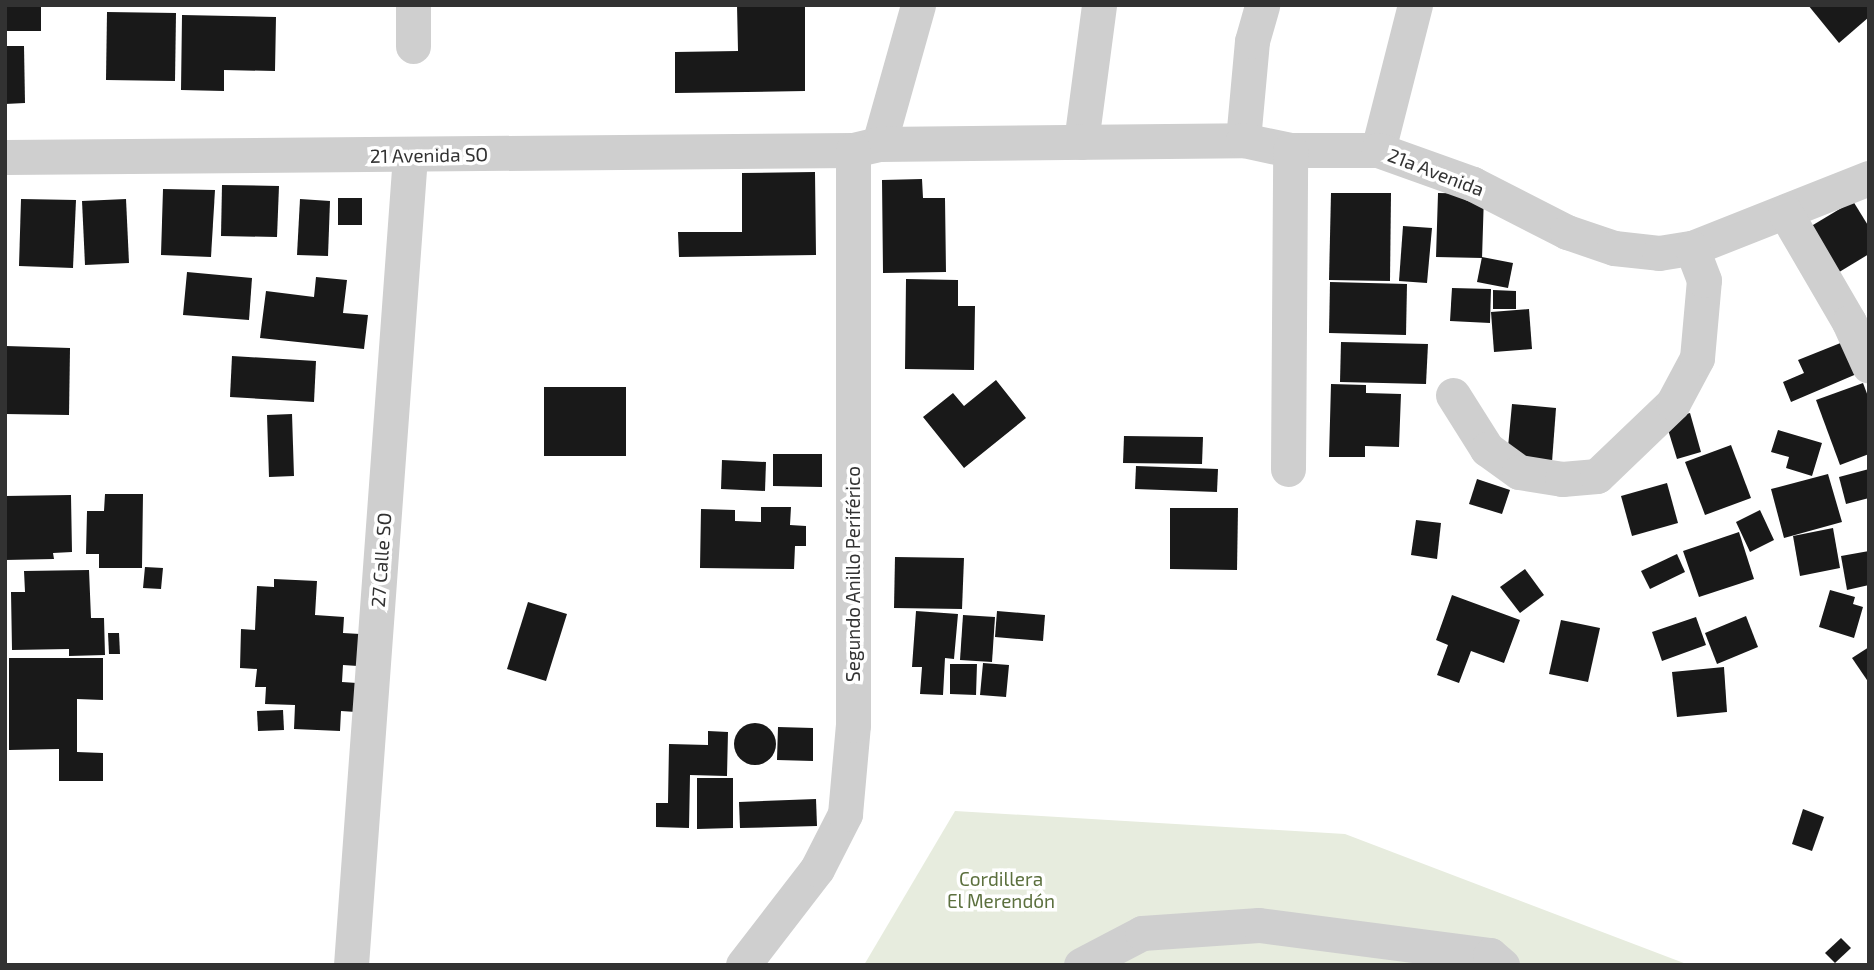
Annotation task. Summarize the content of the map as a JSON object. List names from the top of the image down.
{
  "streets": {
    "street": [
      "21 Avenida SO",
      "21a Avenida",
      "27 Calle SO",
      "Segundo Anillo Periférico"
    ]
  },
  "crossings": [
    ["21 Avenida SO", "21a Avenida"],
    ["21 Avenida SO", "27 Calle SO"],
    ["21 Avenida SO", "Segundo Anillo Periférico"],
    ["21a Avenida", "Segundo Anillo Periférico"]
  ],
  "parks": ["Cordillera El Merendón"]
}
